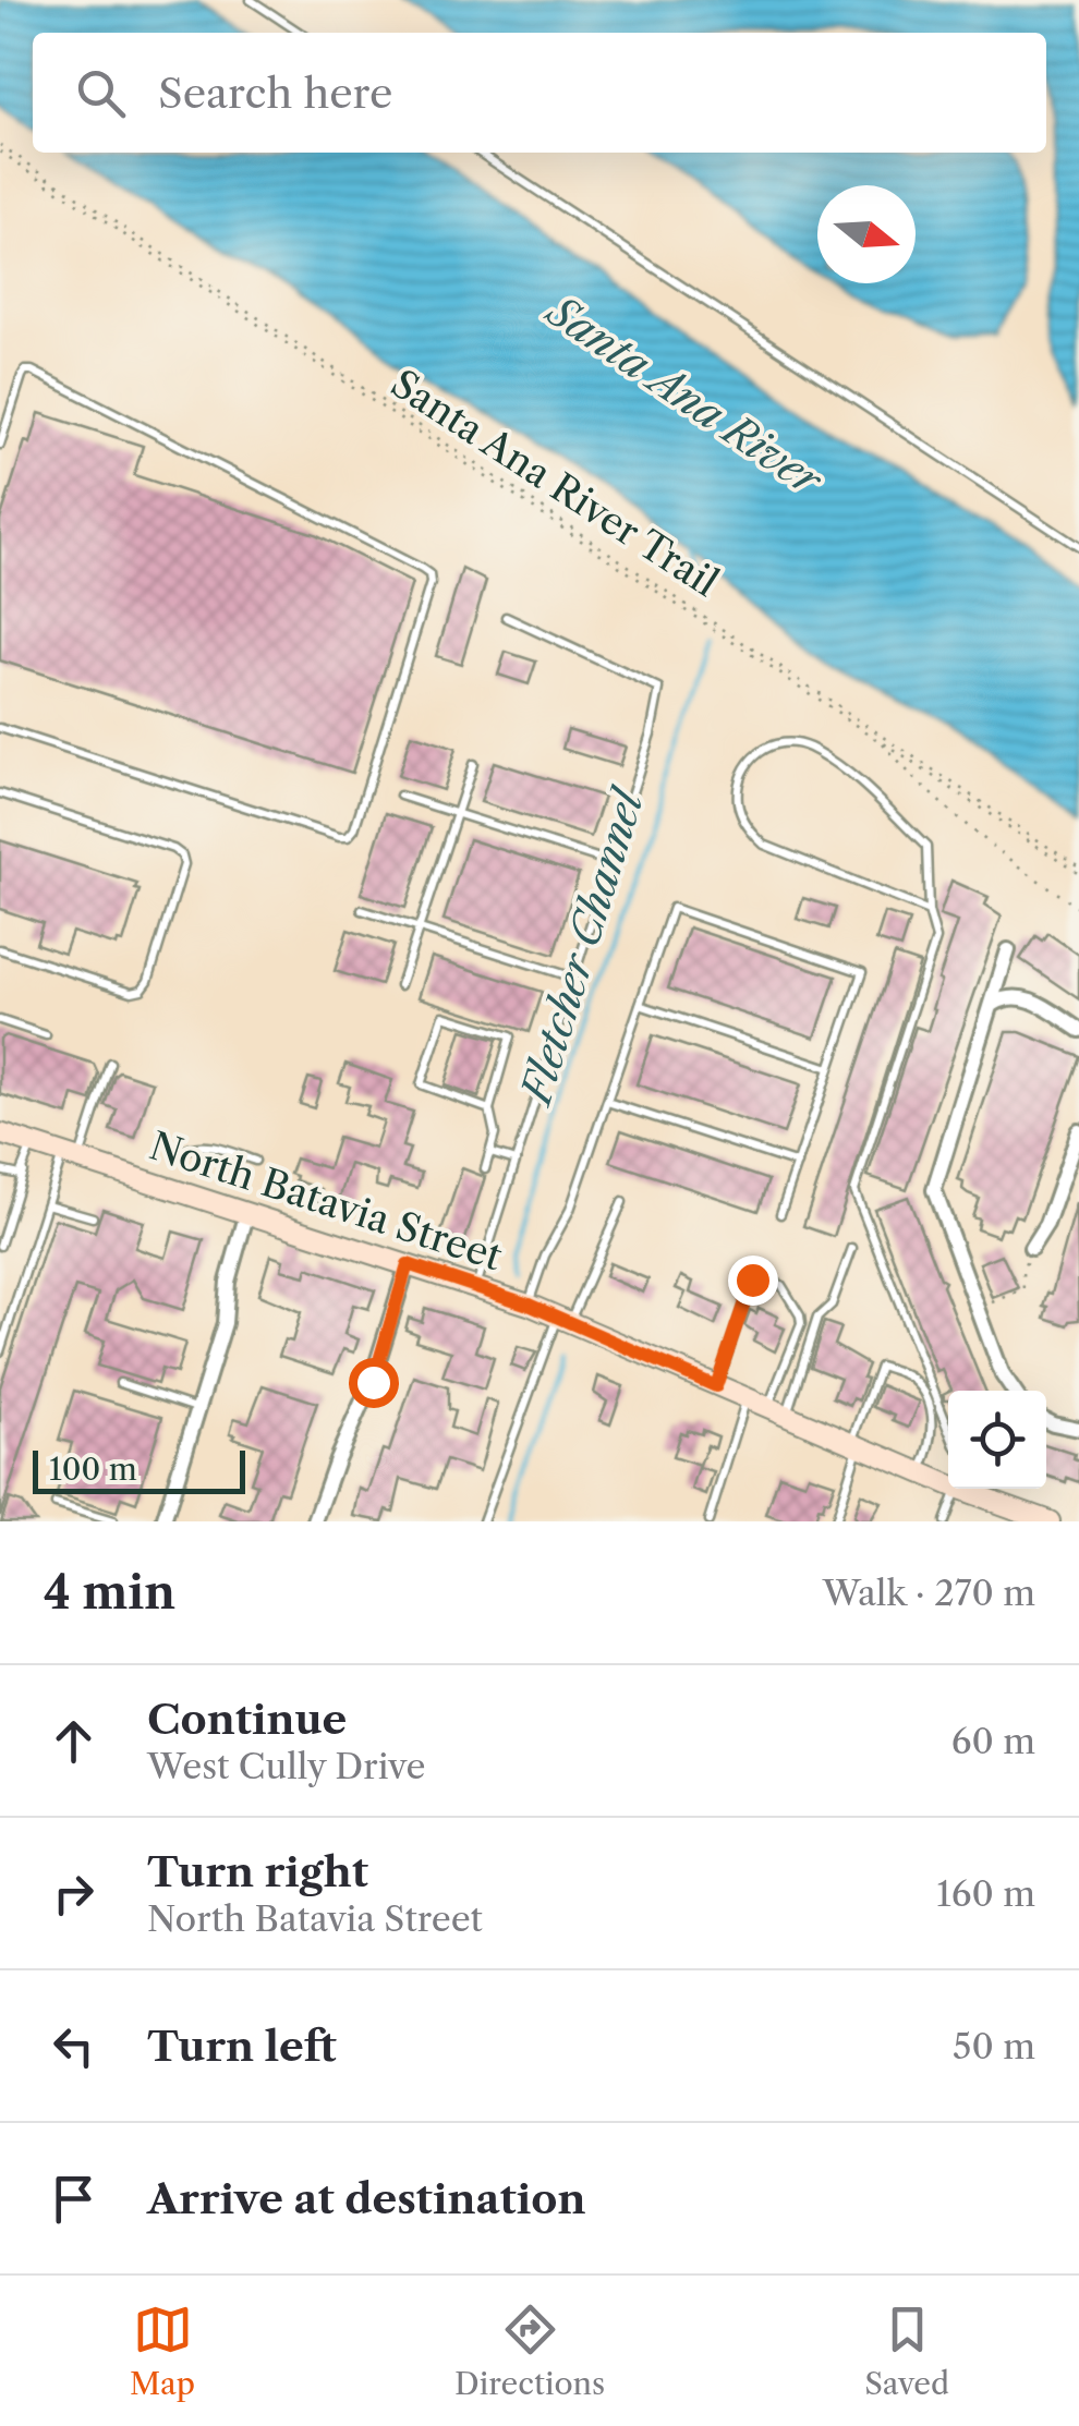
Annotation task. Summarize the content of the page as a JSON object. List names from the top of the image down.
{
  "streets": {
    "main road": ["North Batavia Street"],
    "path": ["Santa Ana River Trail"]
  },
  "water": ["Santa Ana River", "Fletcher Channel"],
  "scale_bar": "100 m",
  "north": "right",
  "page": {
    "search": "Search here",
    "scale": "100 m",
    "heading": ["4 min", "Walk · 270 m"],
    "list": [
      ["Continue", "West Cully Drive", "60 m"],
      ["Turn right", "North Batavia Street", "160 m"],
      ["Turn left", "50 m"],
      "Arrive at destination"
    ],
    "nav": ["Map", "Directions", "Saved"]
  }
}
